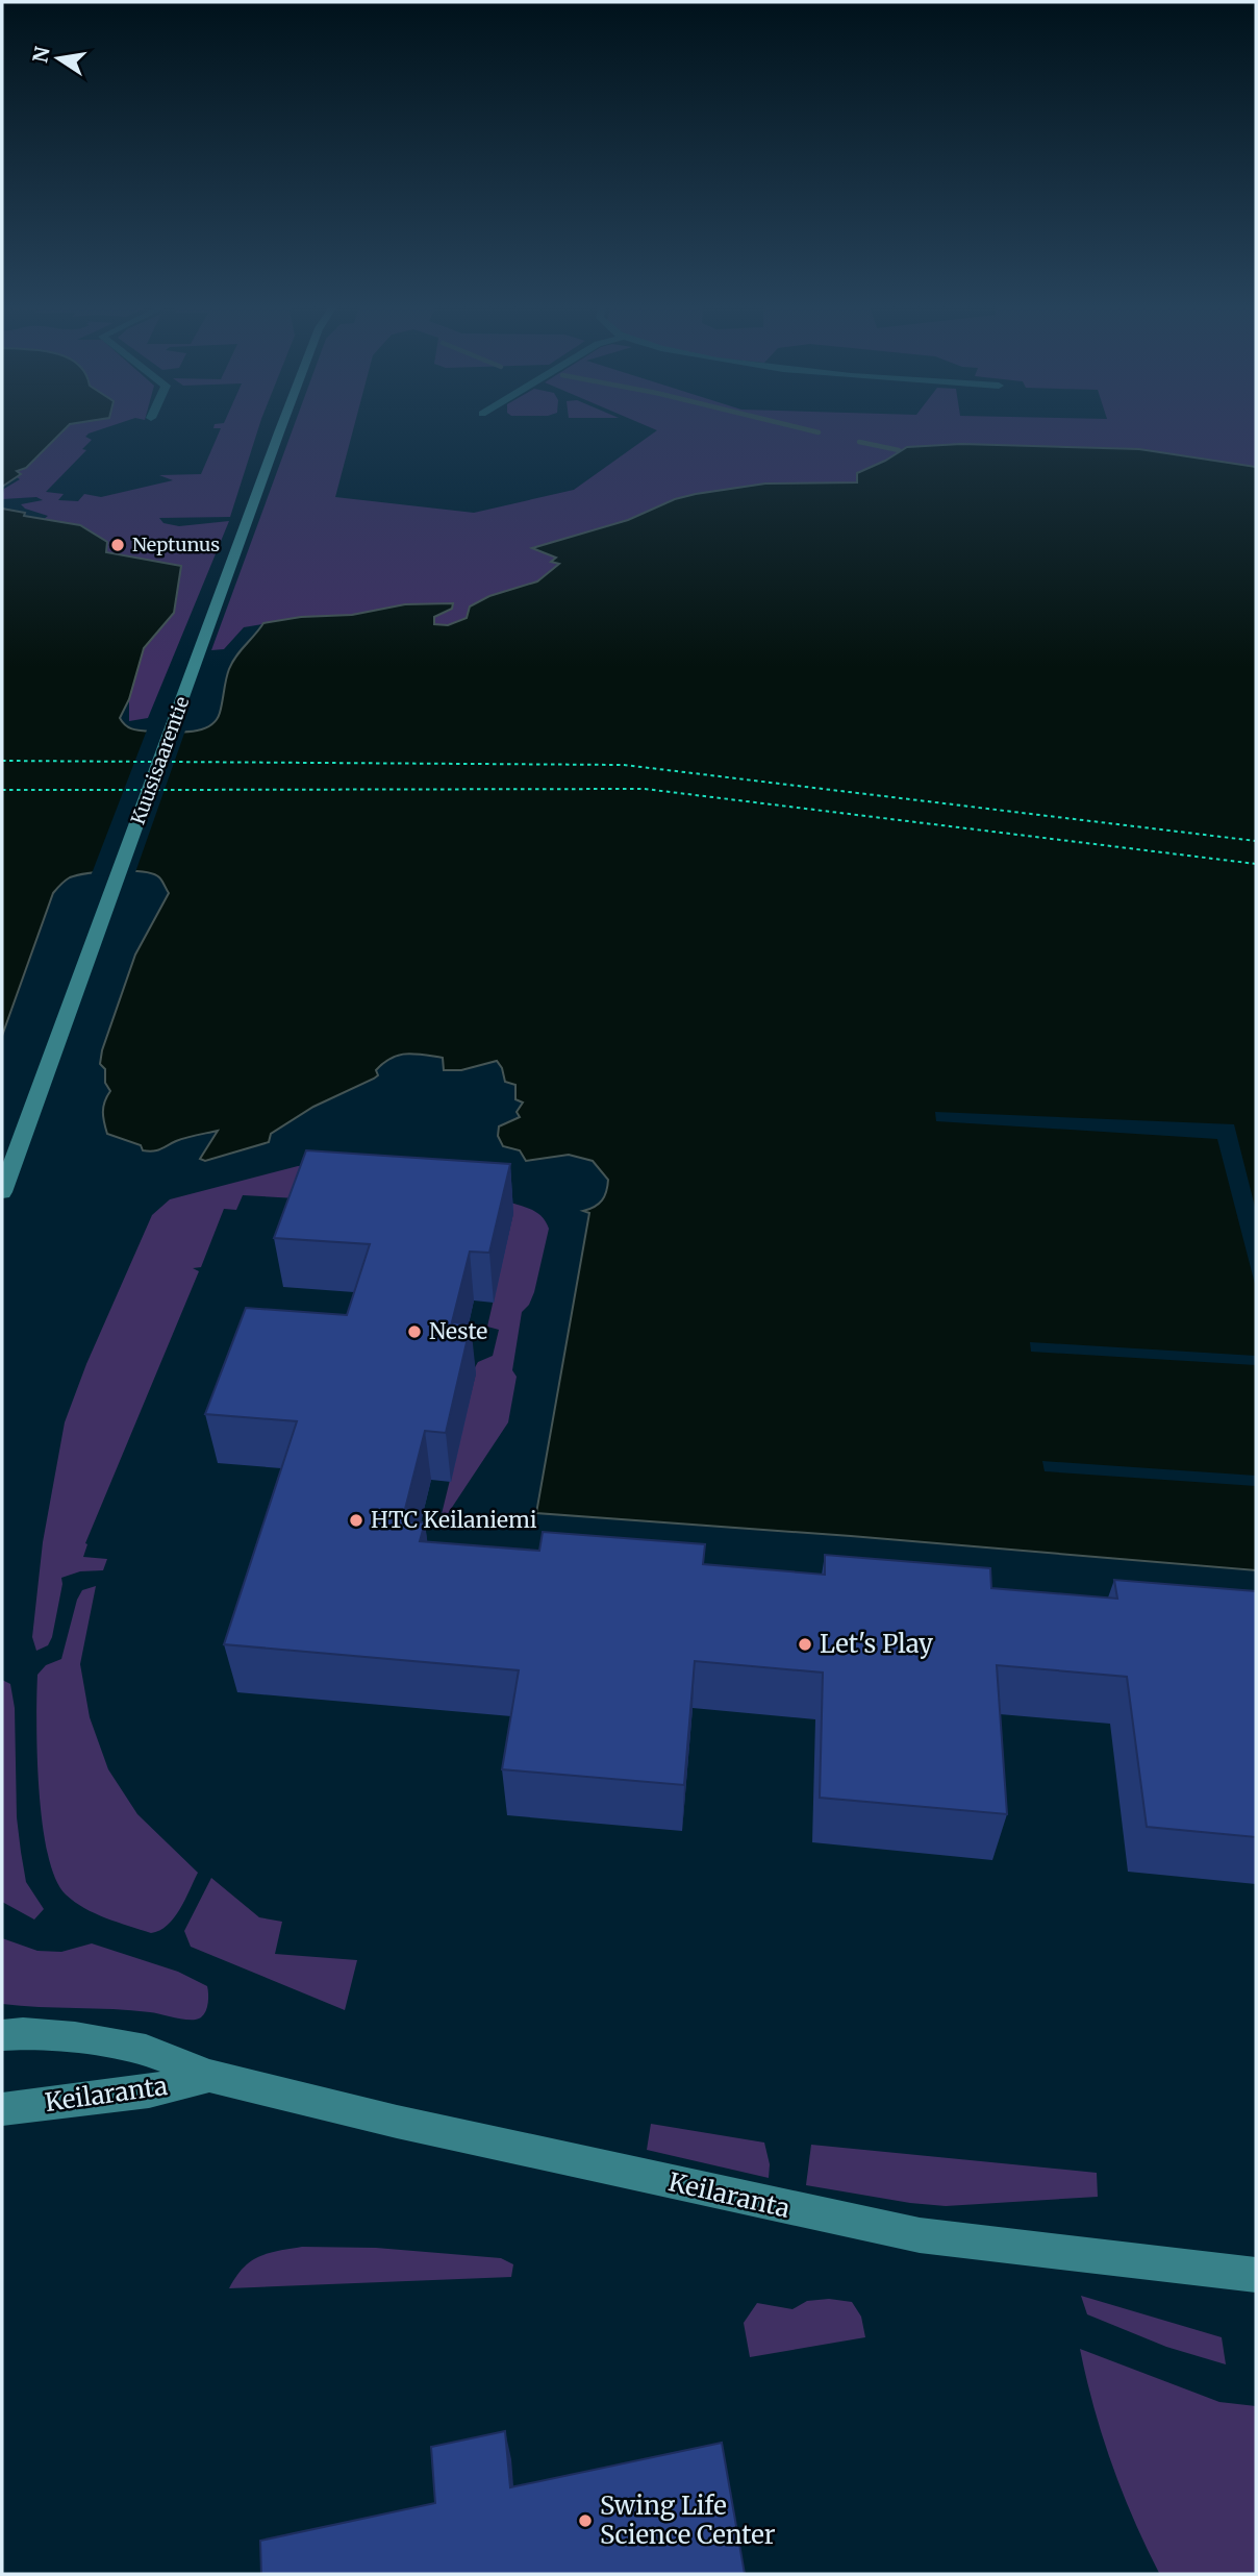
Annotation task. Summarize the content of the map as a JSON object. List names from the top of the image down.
{
  "streets": {
    "main road": ["Kuusisaarentie", "Keilaranta"]
  },
  "places": [
    "Neptunus",
    "Neste",
    "HTC Keilaniemi",
    "Let's Play",
    "Swing Life Science Center"
  ],
  "north": "left"
}
